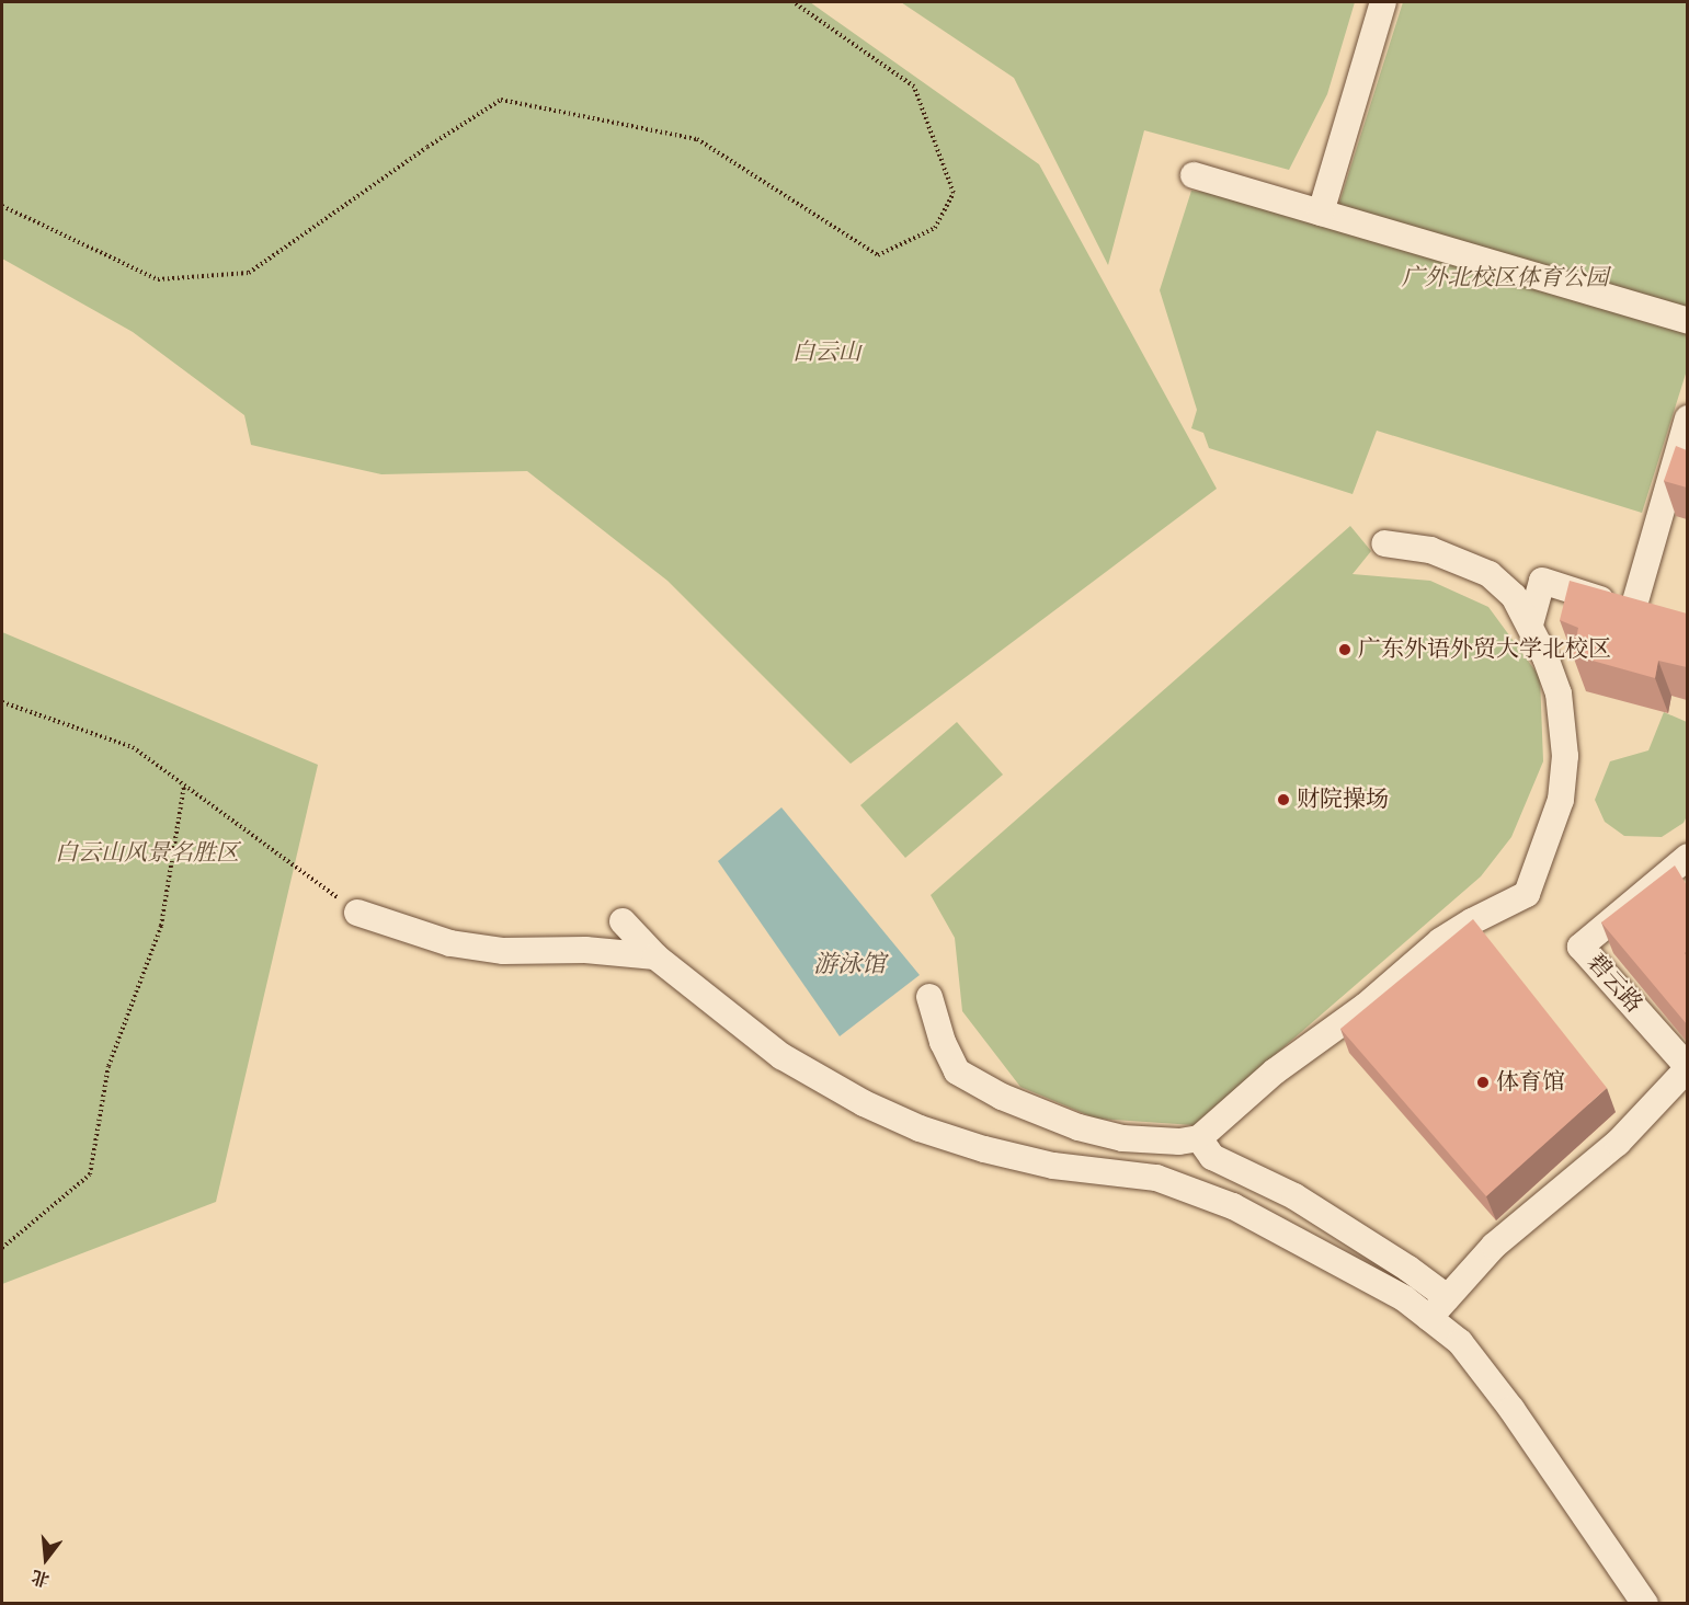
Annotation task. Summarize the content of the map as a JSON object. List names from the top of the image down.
{
  "streets": {
    "street": ["碧云路"]
  },
  "water": ["游泳馆"],
  "parks": ["广外北校区体育公园", "白云山", "白云山风景名胜区"],
  "places": ["广东外语外贸大学北校区", "财院操场", "体育馆"],
  "north": "bottom"
}
